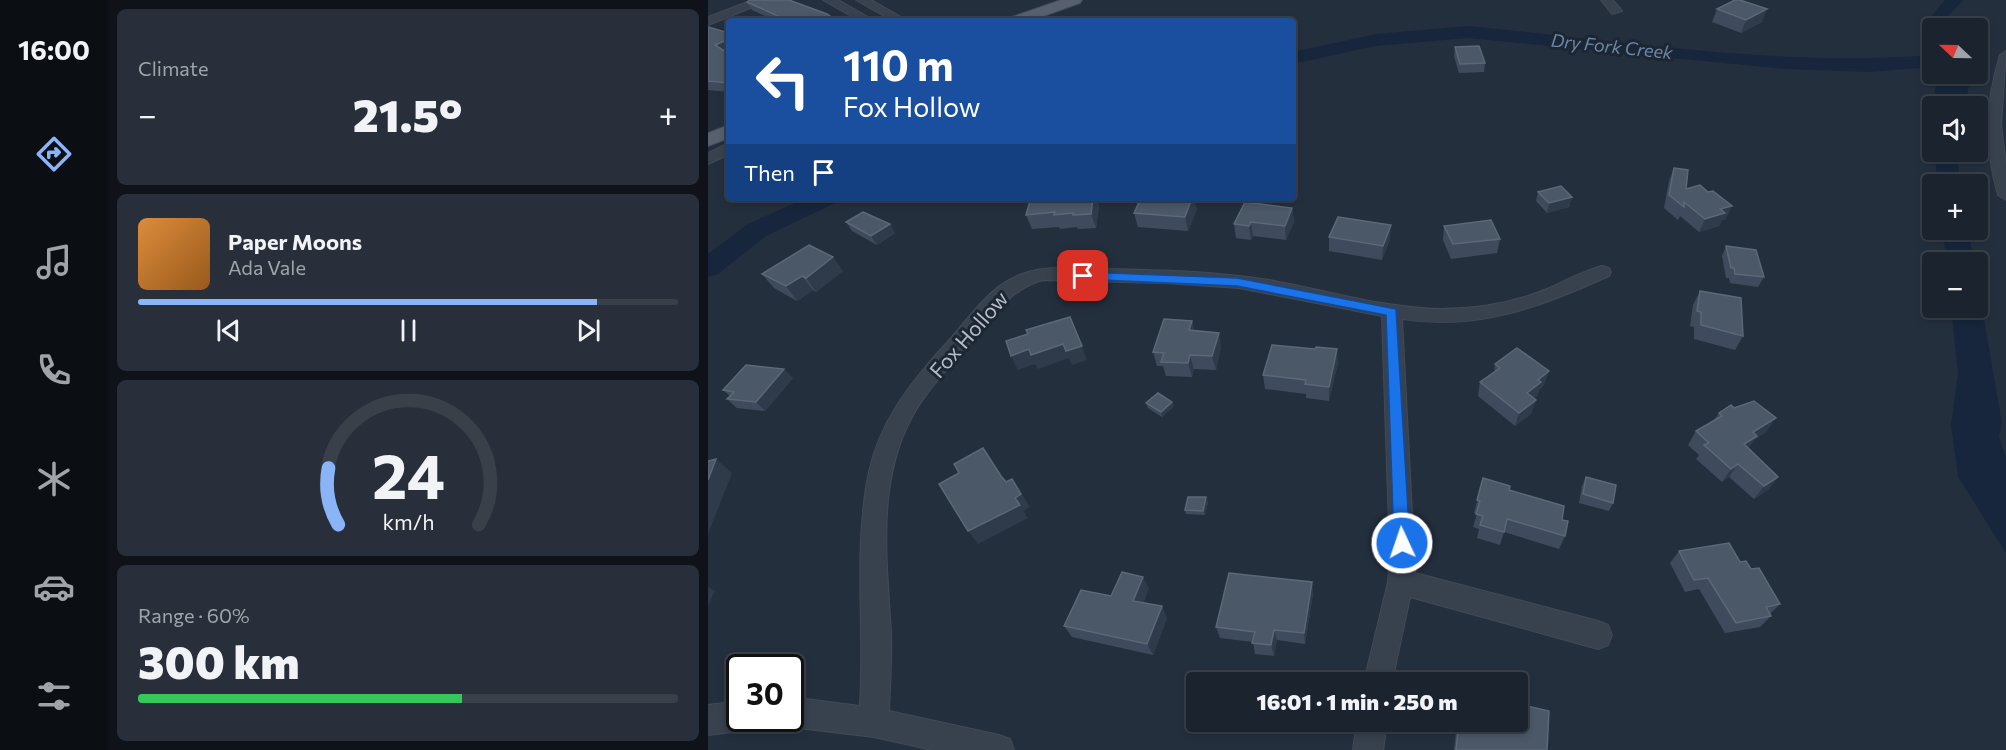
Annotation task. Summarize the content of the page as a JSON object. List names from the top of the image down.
{
  "streets": {
    "street": ["Fox Hollow"]
  },
  "water": ["Dry Fork Creek"],
  "north": "left",
  "page": {
    "tabs": "16:00",
    "tile": [
      "Climate",
      ["Range · 60%", "300 km"]
    ],
    "map_buttons": ["+", "−"],
    "turn": ["110 m", "Fox Hollow"],
    "heat": ["−", "21.5°", "+"],
    "then": "Then",
    "song": ["Paper Moons", "Ada Vale"],
    "limit": "30",
    "trip": "16:01 · 1 min · 250 m",
    "gauge": ["24", "km/h"]
  }
}
